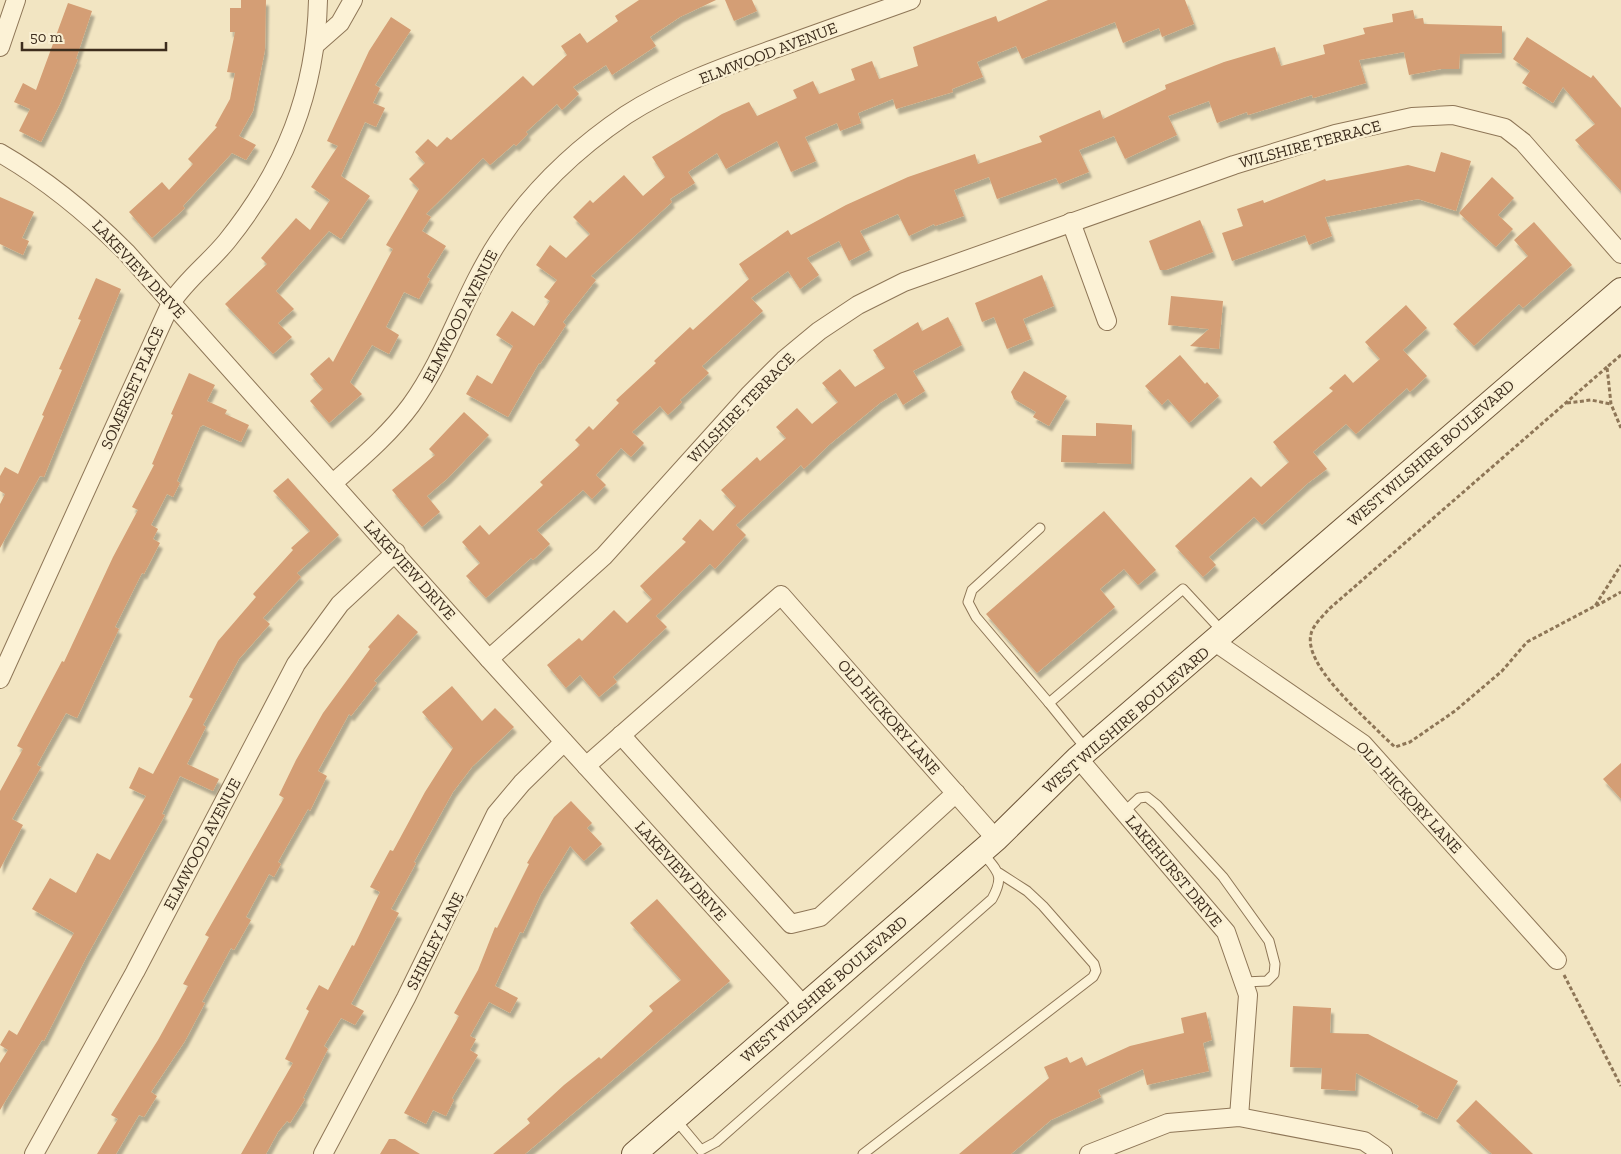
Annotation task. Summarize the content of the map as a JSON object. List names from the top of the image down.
{
  "streets": {
    "street": [
      "ELMWOOD AVENUE",
      "WILSHIRE TERRACE",
      "LAKEVIEW DRIVE",
      "SOMERSET PLACE",
      "WEST WILSHIRE BOULEVARD",
      "OLD HICKORY LANE",
      "LAKEHURST DRIVE",
      "SHIRLEY LANE"
    ]
  },
  "crossings": [
    ["ELMWOOD AVENUE", "LAKEVIEW DRIVE"],
    ["WILSHIRE TERRACE", "LAKEVIEW DRIVE"],
    ["LAKEVIEW DRIVE", "SOMERSET PLACE"],
    ["LAKEVIEW DRIVE", "WEST WILSHIRE BOULEVARD"],
    ["LAKEVIEW DRIVE", "SHIRLEY LANE"],
    ["WEST WILSHIRE BOULEVARD", "OLD HICKORY LANE"],
    ["WEST WILSHIRE BOULEVARD", "LAKEHURST DRIVE"]
  ],
  "scale_bar": "50 m"
}
